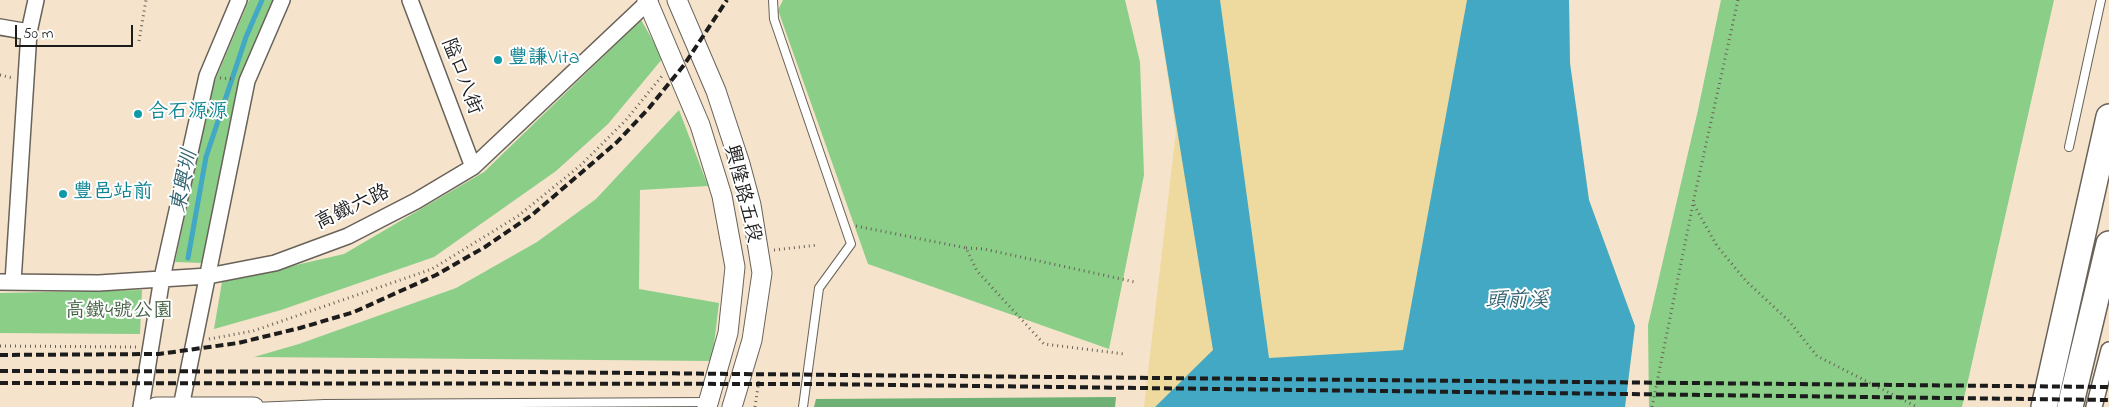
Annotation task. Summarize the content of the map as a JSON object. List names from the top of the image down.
{
  "streets": {
    "street": ["隘口八街", "興隆路五段", "高鐵六路"]
  },
  "crossings": [
    ["隘口八街", "高鐵六路"],
    ["興隆路五段", "高鐵六路"]
  ],
  "water": ["東興圳", "頭前溪"],
  "parks": ["高鐵4號公園"],
  "places": ["豐謙Vita", "合石源源", "豐邑站前"],
  "scale_bar": "50 m"
}
